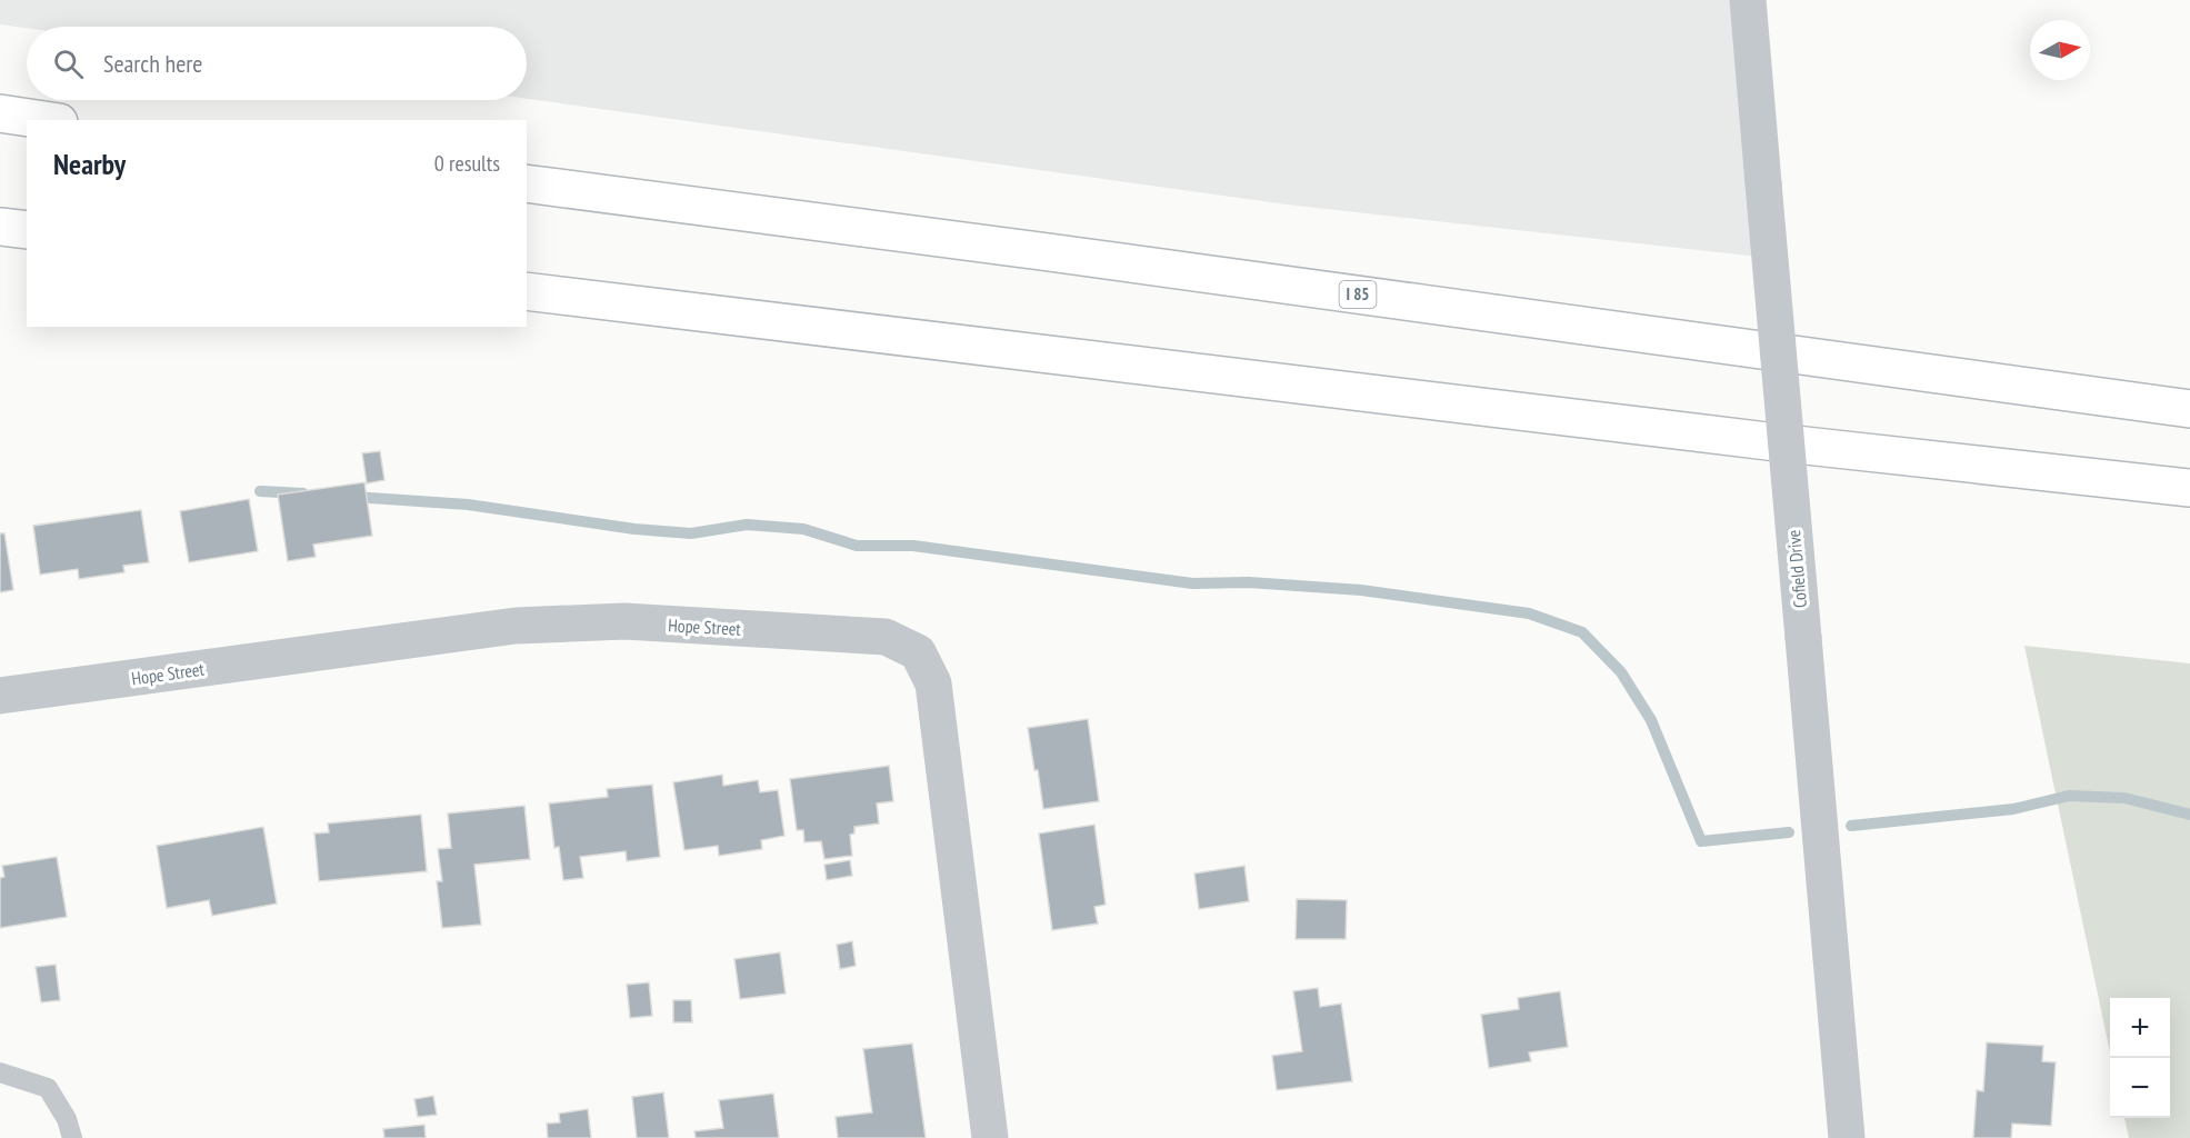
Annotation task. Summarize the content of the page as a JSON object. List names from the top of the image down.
{
  "streets": {
    "highway": ["I 85"],
    "street": ["Cofield Drive", "Hope Street"]
  },
  "north": "right",
  "page": {
    "search": "Search here",
    "heading": ["Nearby", "0 results"],
    "map_buttons": ["+", "−"]
  }
}
